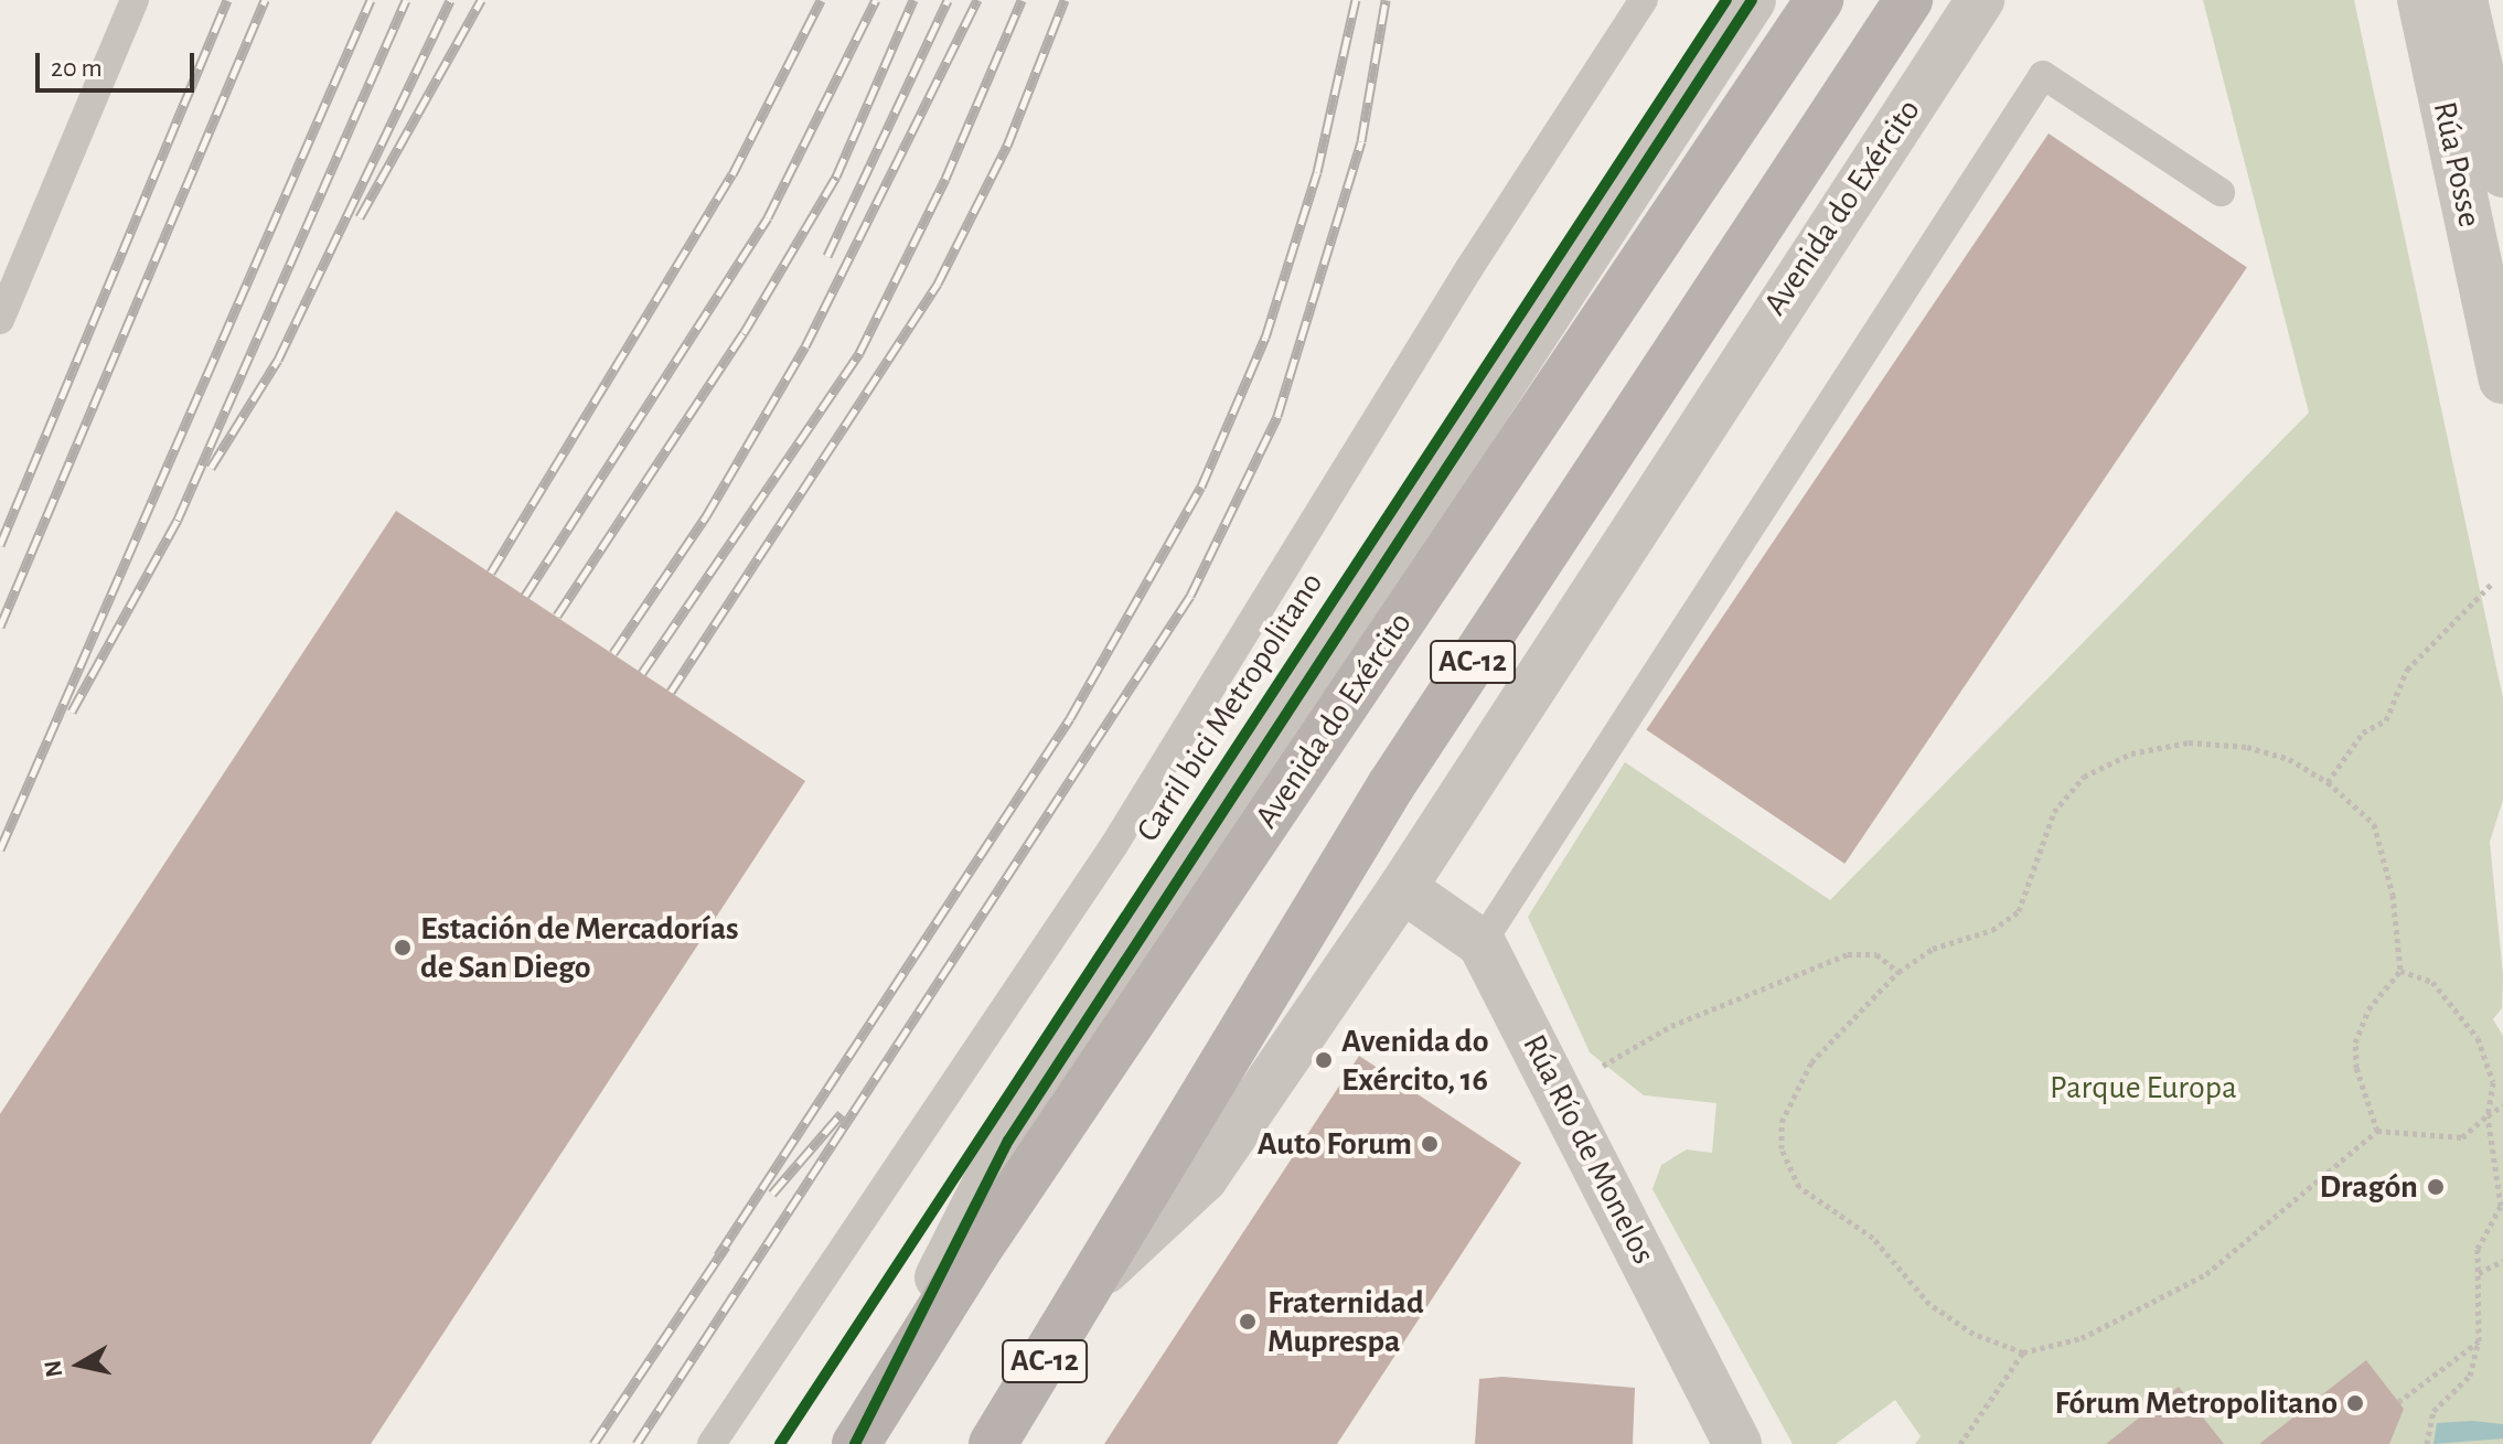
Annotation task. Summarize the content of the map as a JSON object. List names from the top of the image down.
{
  "streets": {
    "main road": ["Avenida do Exército", "AC-12"],
    "street": ["Rúa Posse", "Rúa Río de Monelos"],
    "cycle path": ["Carril bici Metropolitano"]
  },
  "crossings": [
    ["Avenida do Exército", "Rúa Río de Monelos"]
  ],
  "parks": ["Parque Europa"],
  "places": [
    "Estación de Mercadorías de San Diego",
    "Avenida do Exército, 16",
    "Auto Forum",
    "Dragón",
    "Fraternidad Muprespa",
    "Fórum Metropolitano"
  ],
  "scale_bar": "20 m",
  "north": "left"
}
